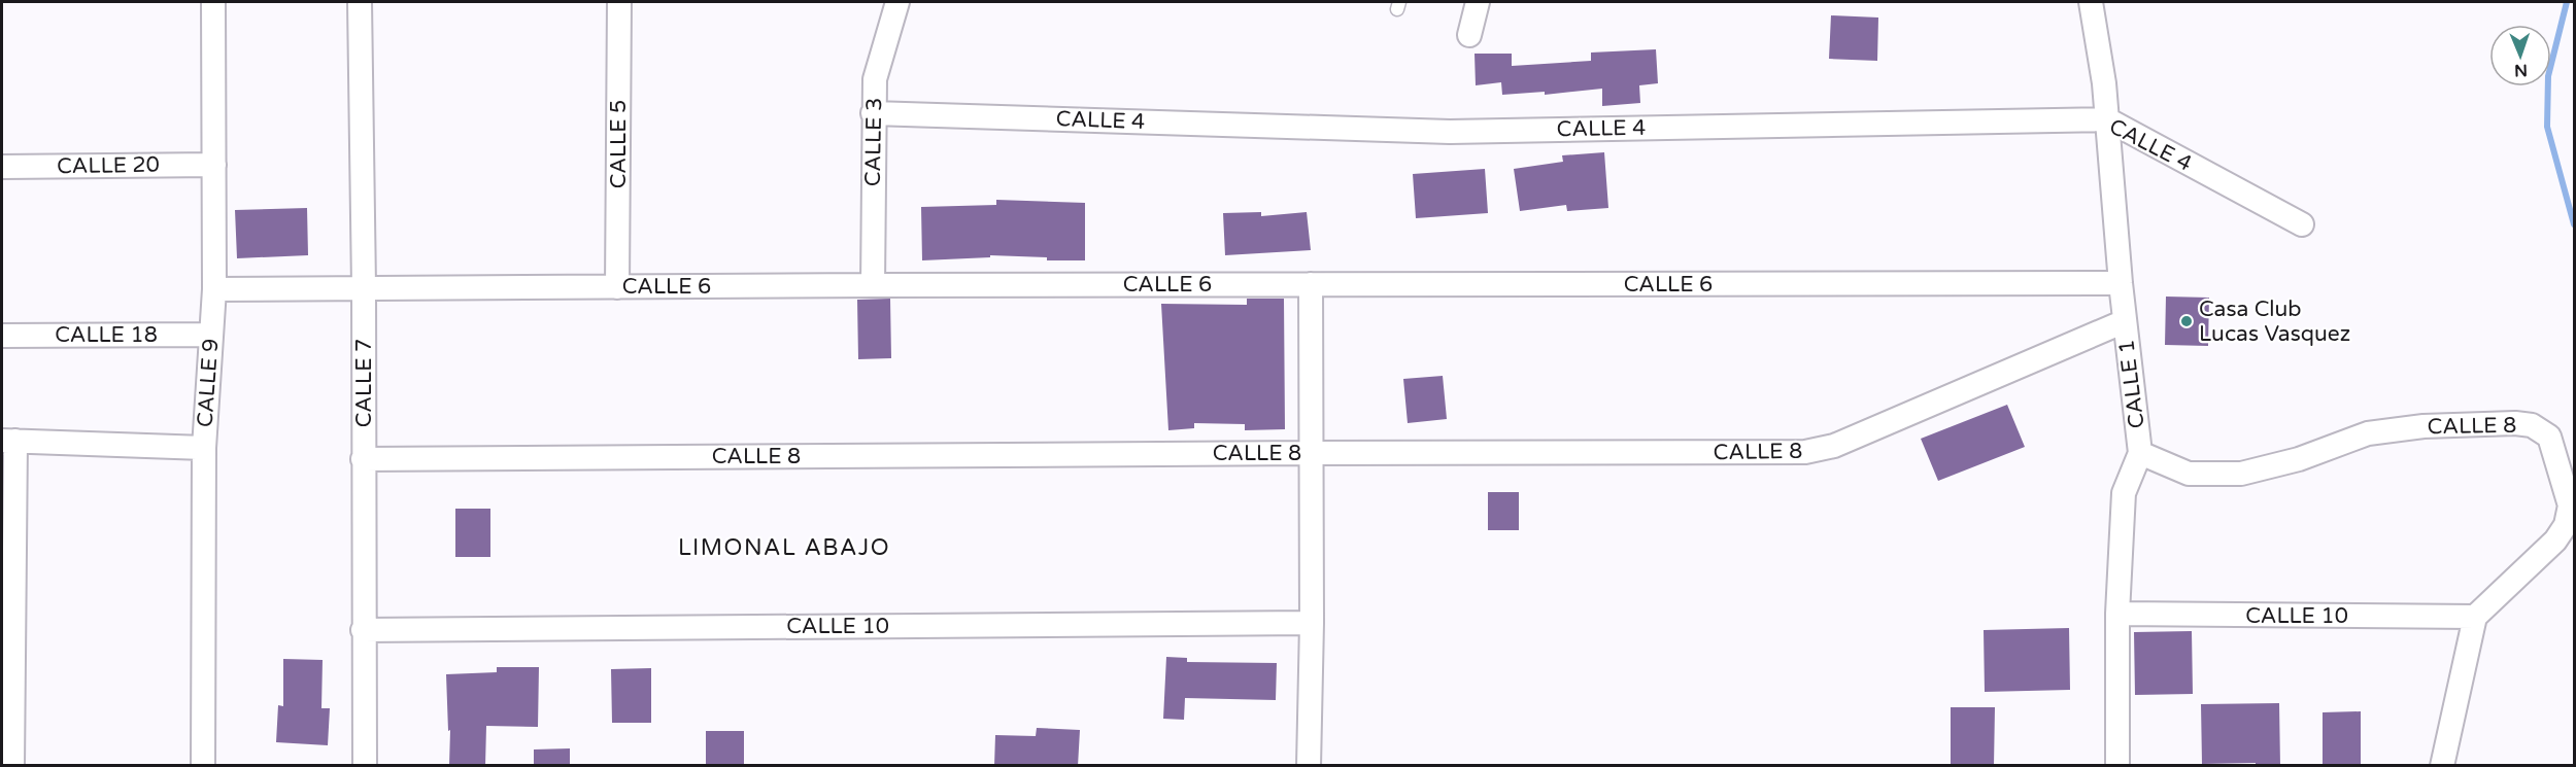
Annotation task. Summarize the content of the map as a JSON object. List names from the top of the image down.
{
  "streets": {
    "street": [
      "CALLE 4",
      "CALLE 3",
      "CALLE 5",
      "CALLE 20",
      "CALLE 6",
      "CALLE 18",
      "CALLE 9",
      "CALLE 7",
      "CALLE 1",
      "CALLE 8",
      "CALLE 10"
    ]
  },
  "crossings": [
    ["CALLE 4", "CALLE 3"],
    ["CALLE 4", "CALLE 1"],
    ["CALLE 3", "CALLE 6"],
    ["CALLE 5", "CALLE 6"],
    ["CALLE 20", "CALLE 9"],
    ["CALLE 6", "CALLE 9"],
    ["CALLE 6", "CALLE 7"],
    ["CALLE 6", "CALLE 1"],
    ["CALLE 18", "CALLE 9"],
    ["CALLE 7", "CALLE 8"],
    ["CALLE 7", "CALLE 10"],
    ["CALLE 1", "CALLE 8"],
    ["CALLE 1", "CALLE 10"],
    ["CALLE 8", "CALLE 10"]
  ],
  "districts": ["LIMONAL ABAJO"],
  "places": ["Casa Club Lucas Vasquez"],
  "north": "bottom"
}
